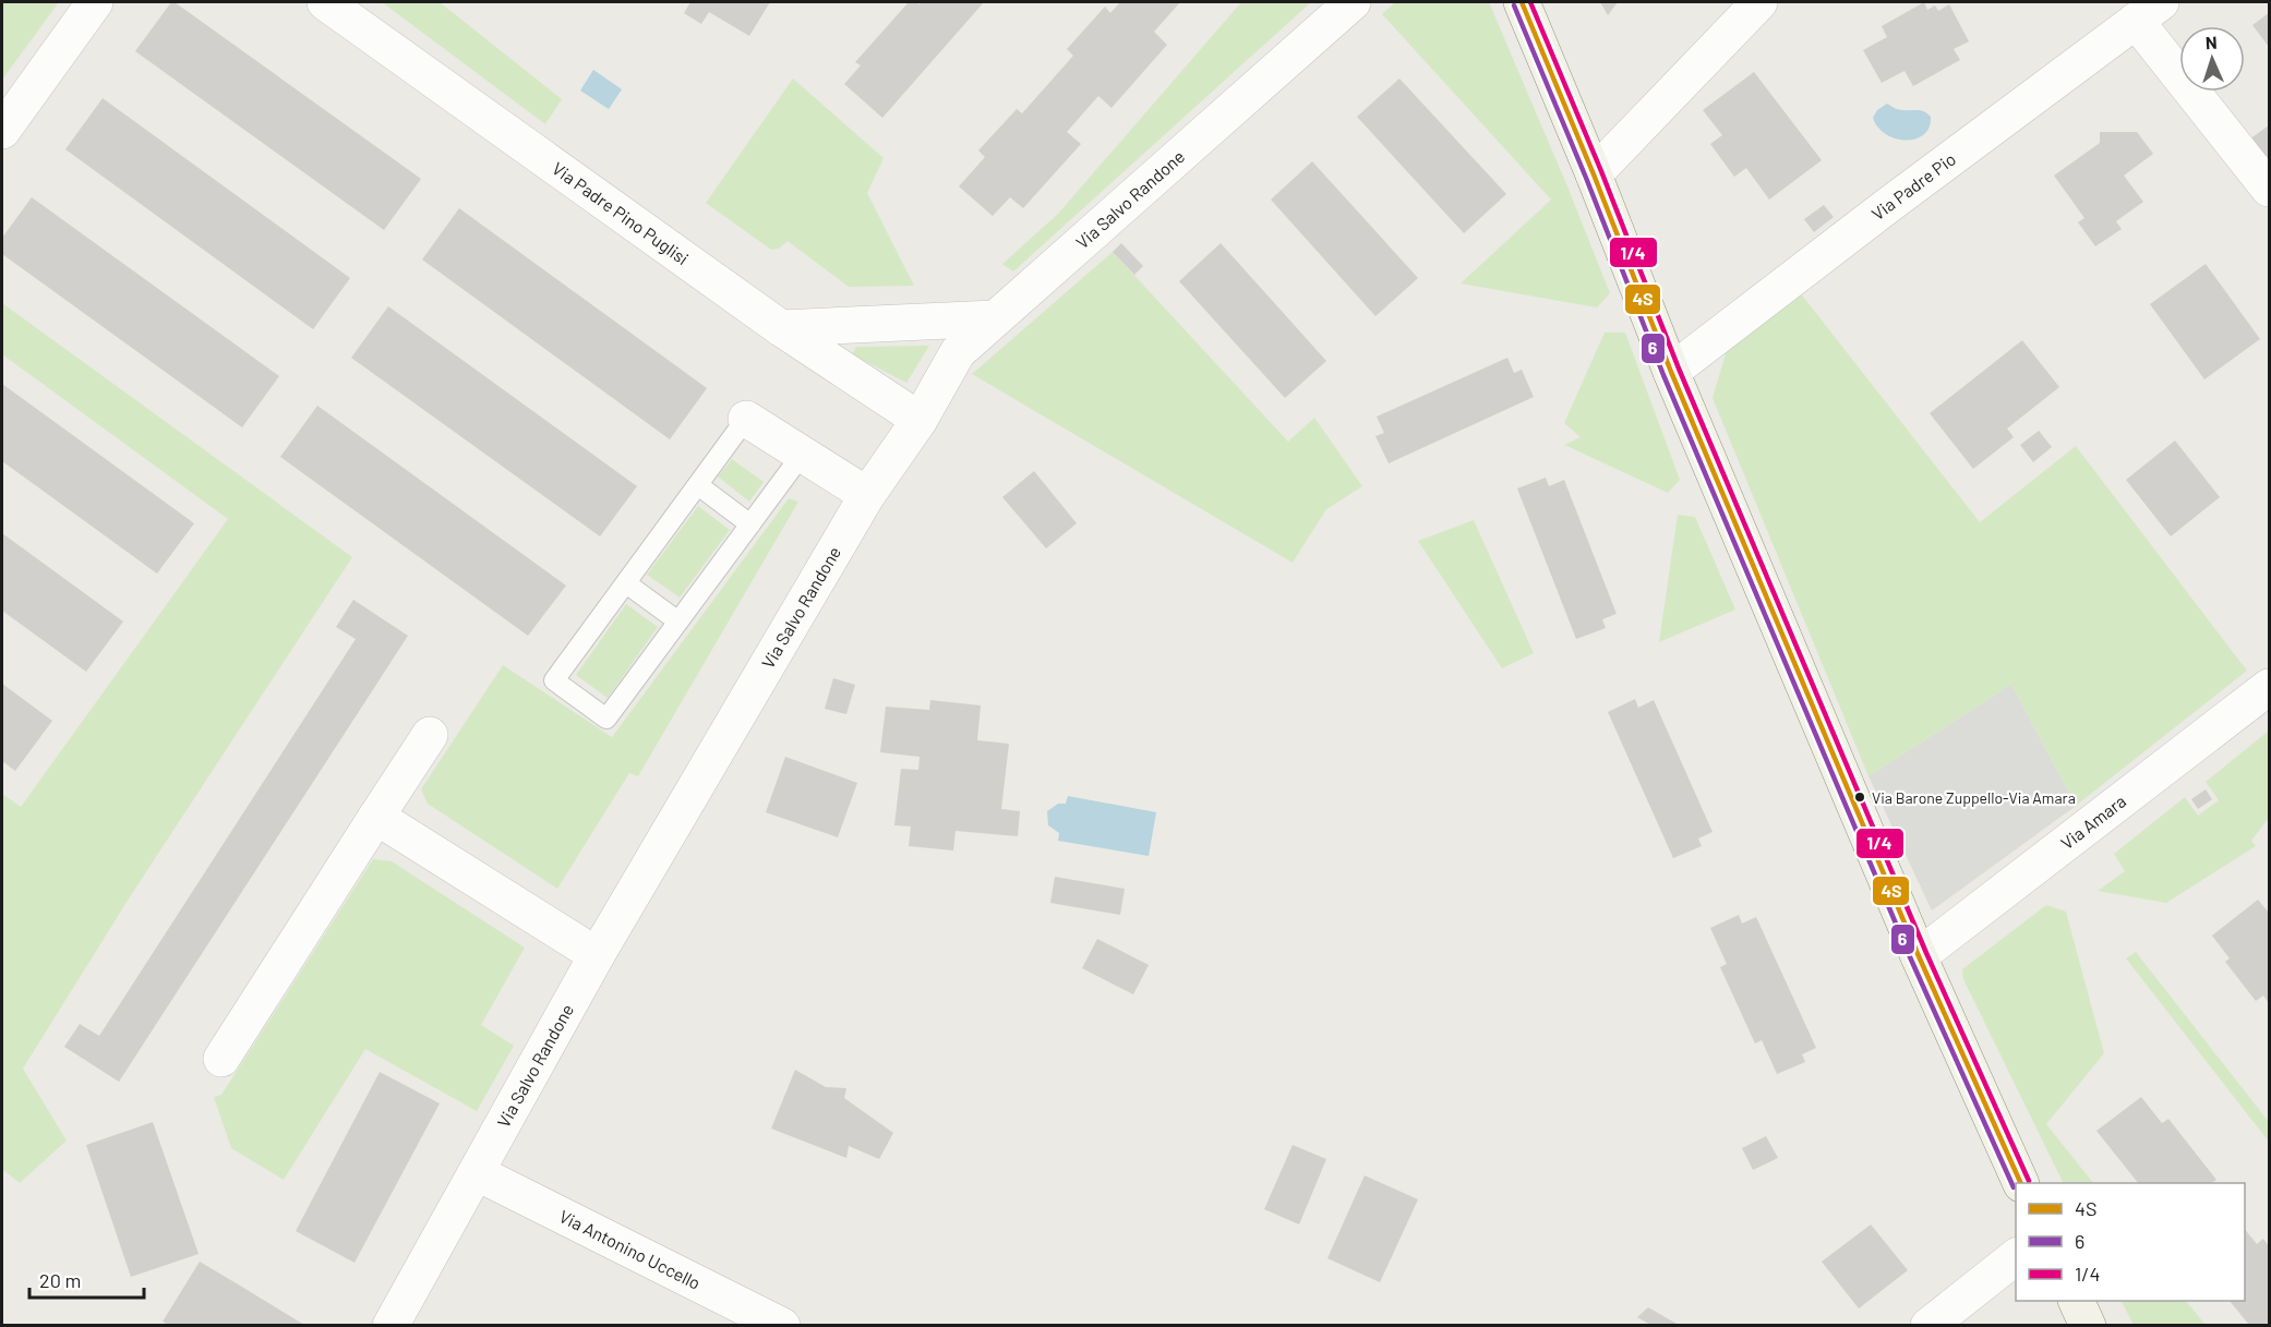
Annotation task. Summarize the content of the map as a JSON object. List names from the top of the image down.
{
  "streets": {
    "street": [
      "Via Padre Pio",
      "Via Salvo Randone",
      "Via Padre Pino Puglisi",
      "Via Amara",
      "Via Antonino Uccello"
    ]
  },
  "crossings": [
    ["Via Salvo Randone", "Via Padre Pino Puglisi"],
    ["Via Salvo Randone", "Via Antonino Uccello"]
  ],
  "places": ["Via Barone Zuppello-Via Amara"],
  "lines": ["transit line 4S", "transit line 1/4", "transit line 6"],
  "legend": ["4S", "6", "1/4"],
  "scale_bar": "20 m",
  "north": "top"
}
